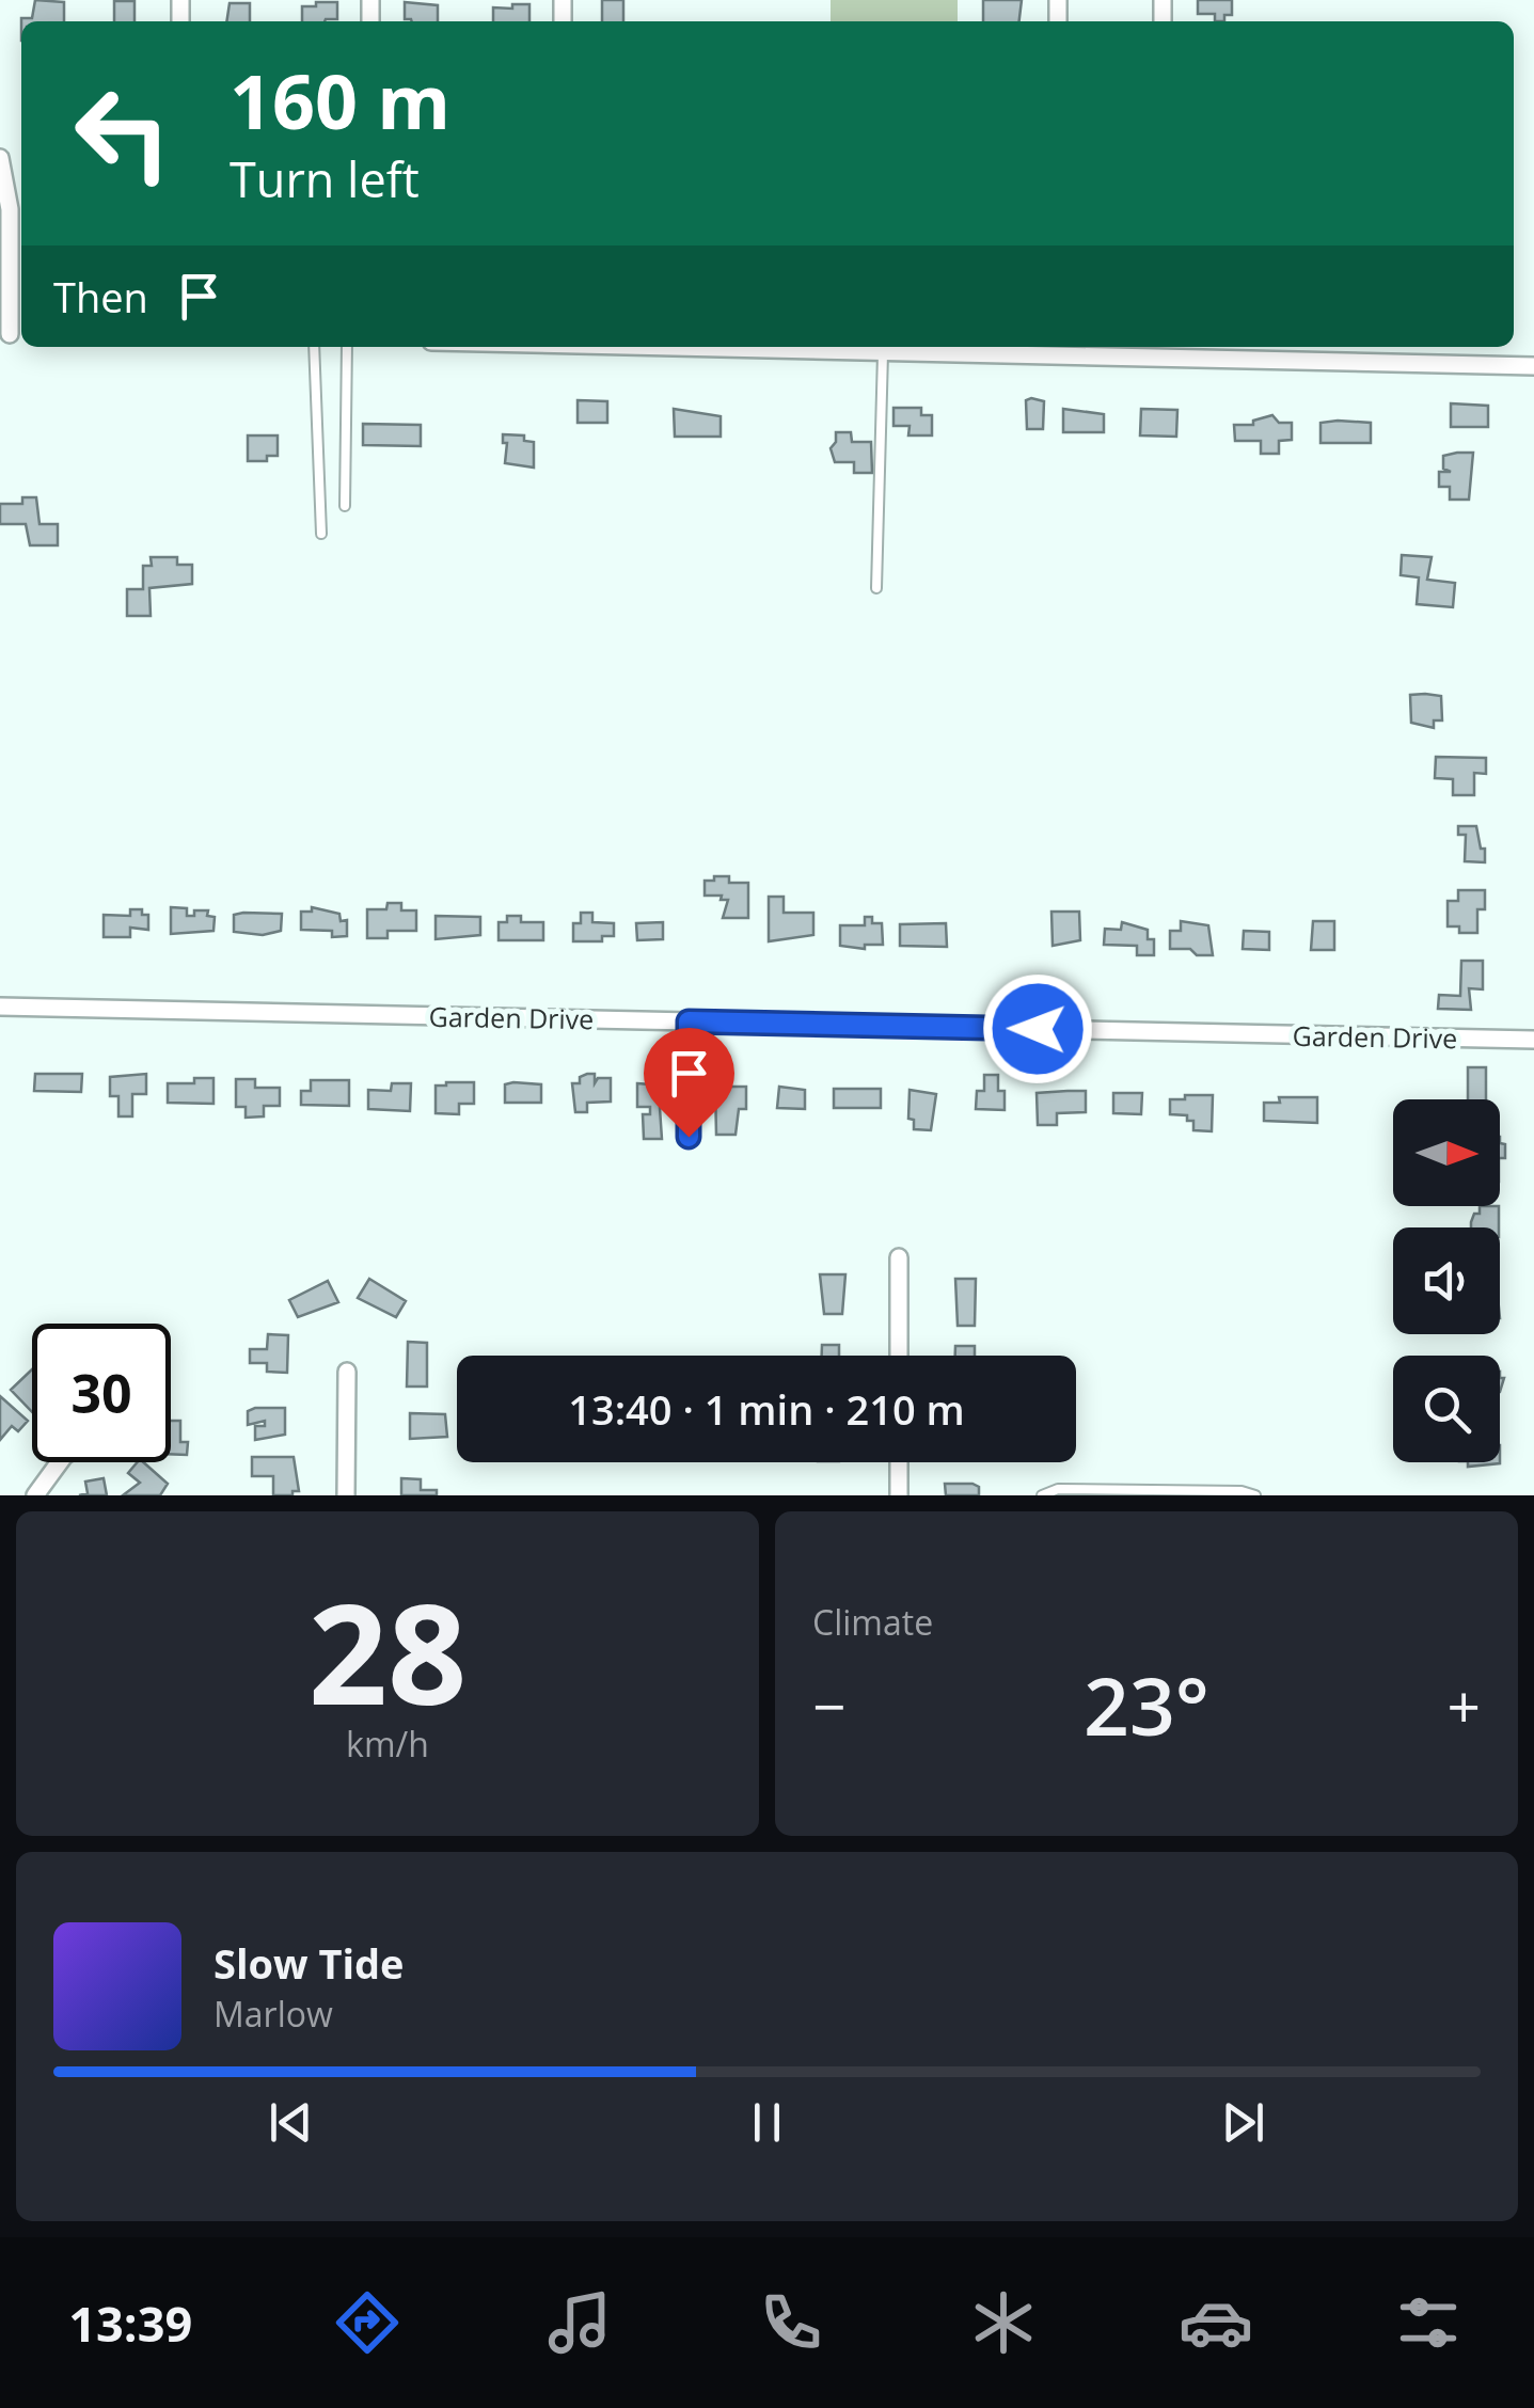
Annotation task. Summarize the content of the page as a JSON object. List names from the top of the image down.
{
  "streets": {
    "street": ["Garden Drive"]
  },
  "north": "right",
  "page": {
    "turn": ["160 m", "Turn left"],
    "then": "Then",
    "limit": "30",
    "trip": "13:40 · 1 min · 210 m",
    "tile": [
      ["28", "km/h"],
      "Climate"
    ],
    "heat": ["−", "23°", "+"],
    "song": ["Slow Tide", "Marlow"],
    "tabs": "13:39"
  }
}
